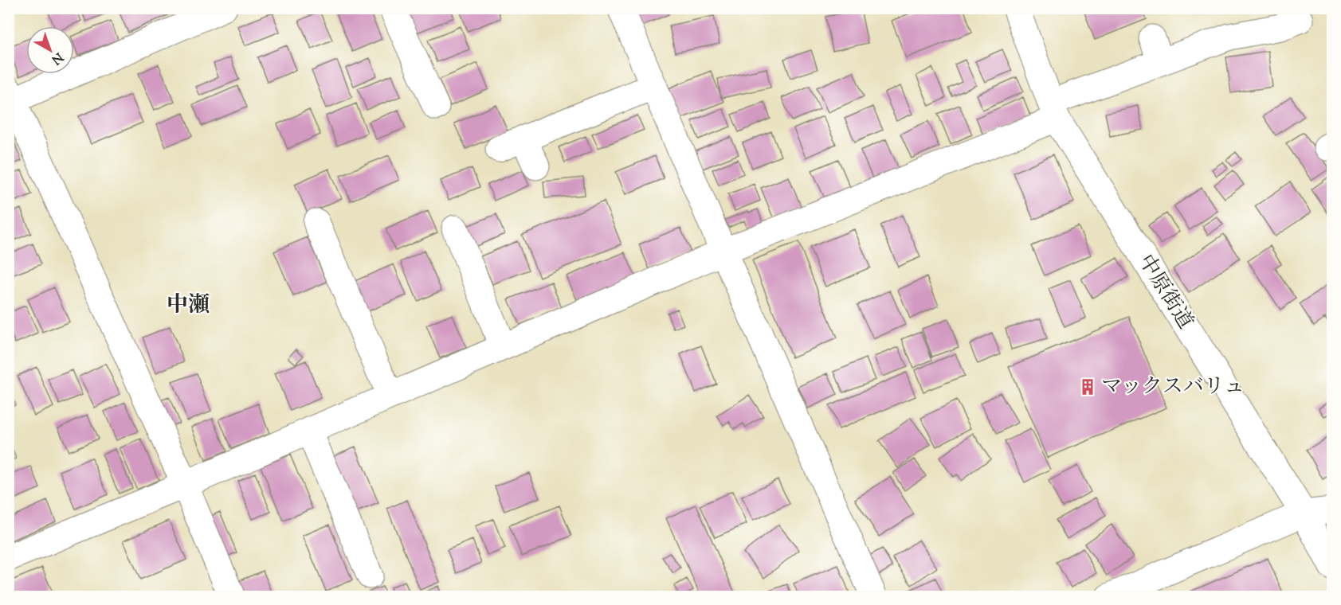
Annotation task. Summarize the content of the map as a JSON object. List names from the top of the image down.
{
  "streets": {
    "street": ["中原街道"]
  },
  "districts": ["中瀬"],
  "places": {
    "building": ["マックスバリュ"]
  },
  "north": "bottom right"
}
